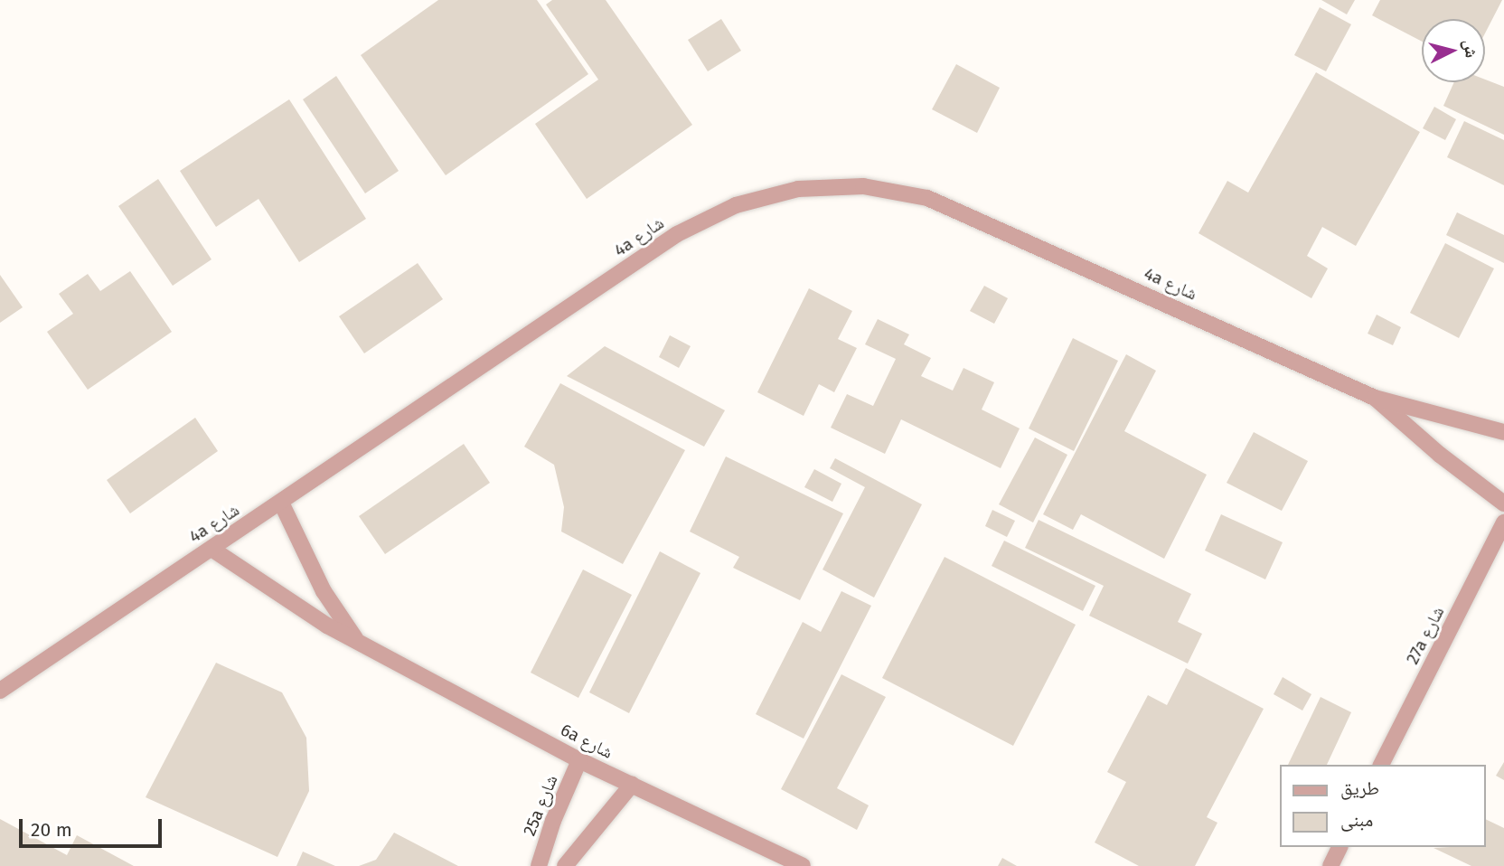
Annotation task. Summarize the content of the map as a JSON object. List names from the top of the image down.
{
  "streets": {
    "street": [
      "4a شارع",
      "27a شارع",
      "6a شارع",
      "25a شارع"
    ]
  },
  "crossings": [
    ["4a شارع", "6a شارع"],
    ["6a شارع", "25a شارع"]
  ],
  "legend": ["طريق", "مبنى"],
  "scale_bar": "20 m",
  "north": "right"
}
